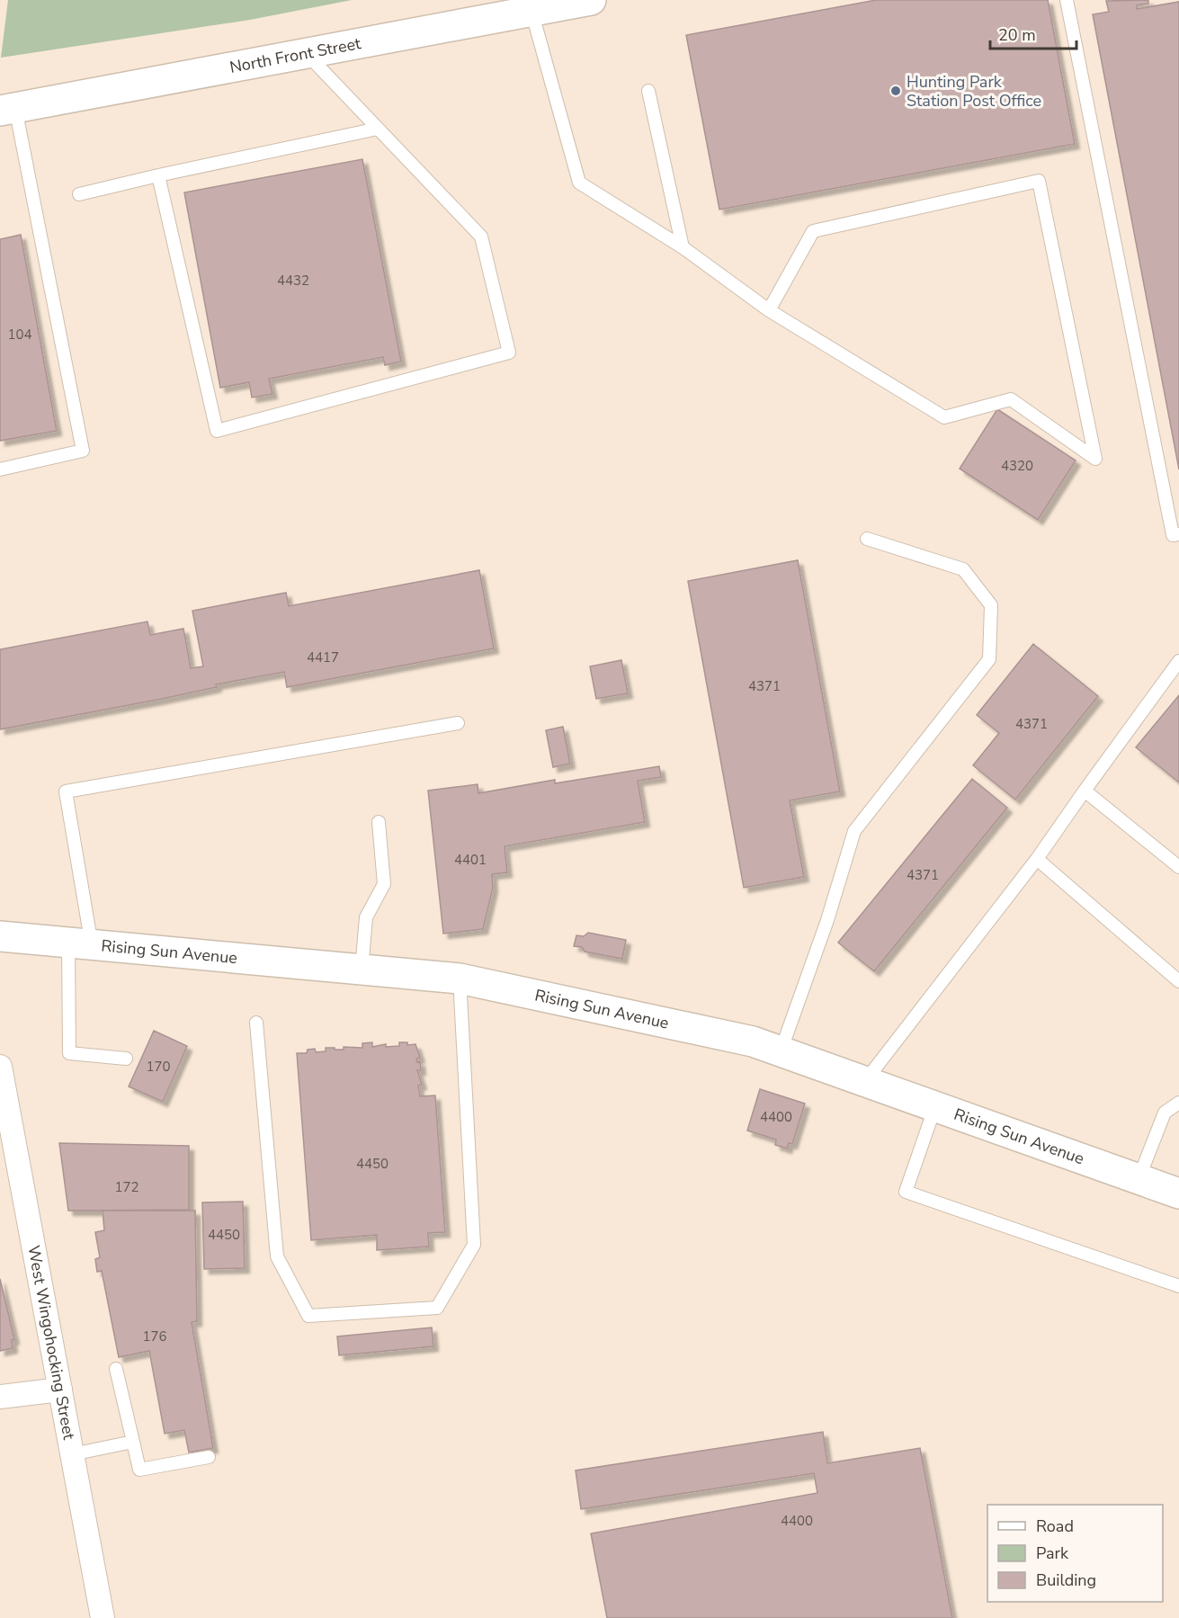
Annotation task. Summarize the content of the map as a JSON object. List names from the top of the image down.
{
  "streets": {
    "street": ["North Front Street", "Rising Sun Avenue", "West Wingohocking Street"]
  },
  "places": ["Hunting Park Station Post Office"],
  "house_numbers": [
    "4432",
    "104",
    "4320",
    "4417",
    "4371",
    "4371",
    "4401",
    "4371",
    "170",
    "4400",
    "4450",
    "172",
    "4450",
    "176",
    "4400"
  ],
  "legend": ["Road", "Park", "Building"],
  "scale_bar": "20 m"
}
